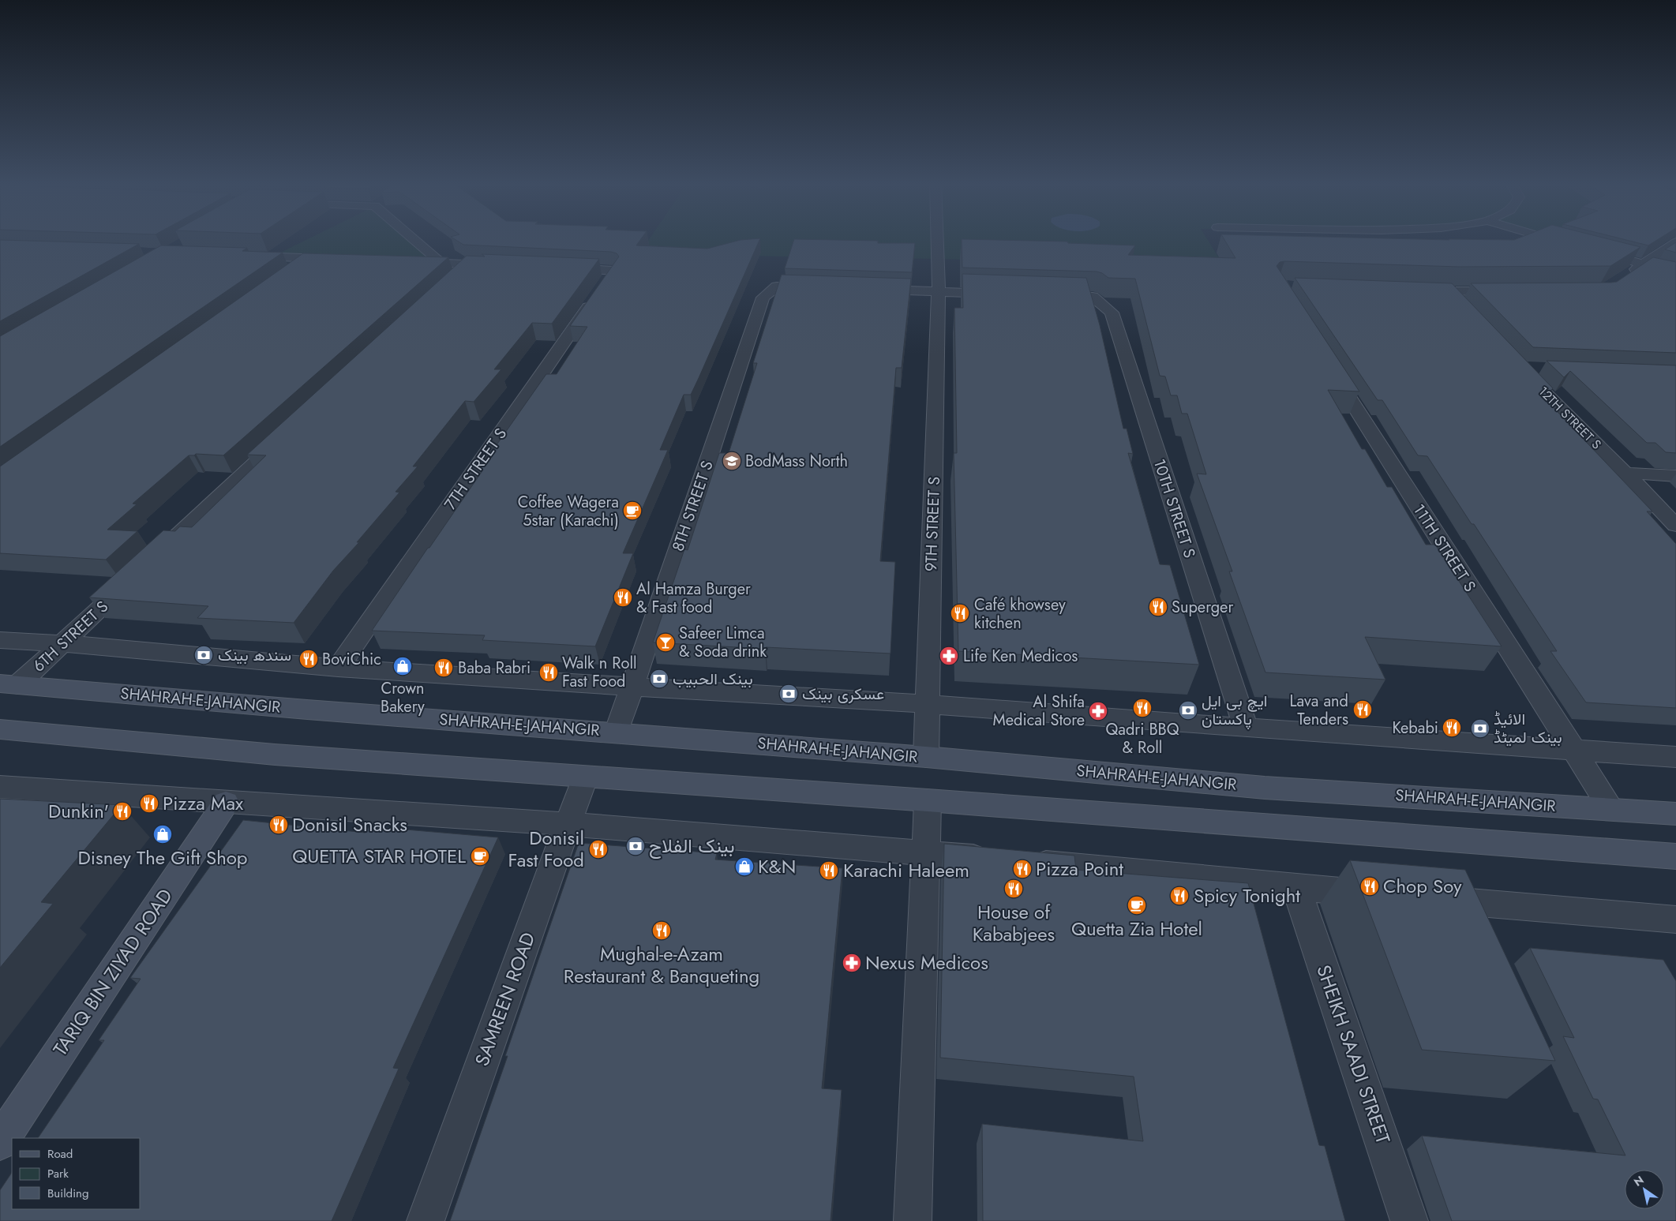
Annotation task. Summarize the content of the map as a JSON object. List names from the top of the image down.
{
  "streets": {
    "main road": ["SHAHRAH-E-JAHANGIR", "TARIQ BIN ZIYAD ROAD"],
    "street": [
      "12TH STREET S",
      "7TH STREET S",
      "8TH STREET S",
      "10TH STREET S",
      "9TH STREET S",
      "11TH STREET S",
      "6TH STREET S",
      "SAMREEN ROAD",
      "SHEIKH SAADI STREET"
    ]
  },
  "crossings": [
    ["8TH STREET S", "SHAHRAH-E-JAHANGIR"],
    ["9TH STREET S", "SHAHRAH-E-JAHANGIR"],
    ["11TH STREET S", "SHAHRAH-E-JAHANGIR"],
    ["6TH STREET S", "SHAHRAH-E-JAHANGIR"]
  ],
  "places": {
    "school or university": ["BodMass North"],
    "cafe": ["Coffee Wagera 5star (Karachi)", "QUETTA STAR HOTEL", "Quetta Zia Hotel"],
    "restaurant": [
      "Al Hamza Burger & Fast food",
      "Superger",
      "Café khowsey kitchen",
      "BoviChic",
      "Baba Rabri",
      "Walk n Roll Fast Food",
      "Qadri BBQ & Roll",
      "Lava and Tenders",
      "Kebabi",
      "Pizza Max",
      "Dunkin'",
      "Donisil Snacks",
      "Donisil Fast Food",
      "Pizza Point",
      "Karachi Haleem",
      "Chop Soy",
      "House of Kababjees",
      "Spicy Tonight",
      "Mughal-e-Azam Restaurant & Banqueting"
    ],
    "bar": ["Safeer Limca & Soda drink"],
    "bank": [
      "سندھ بینک",
      "بينک الحبيب",
      "عسکری بینک",
      "ایچ بی ایل پاکستان",
      "الائیڈ بینک لمیٹڈ",
      "بینک الفلاح"
    ],
    "pharmacy": ["Life Ken Medicos", "Al Shifa Medical Store", "Nexus Medicos"],
    "shop": ["Crown Bakery", "Disney The Gift Shop", "K&N"]
  },
  "legend": ["Road", "Park", "Building"],
  "north": "top left"
}
